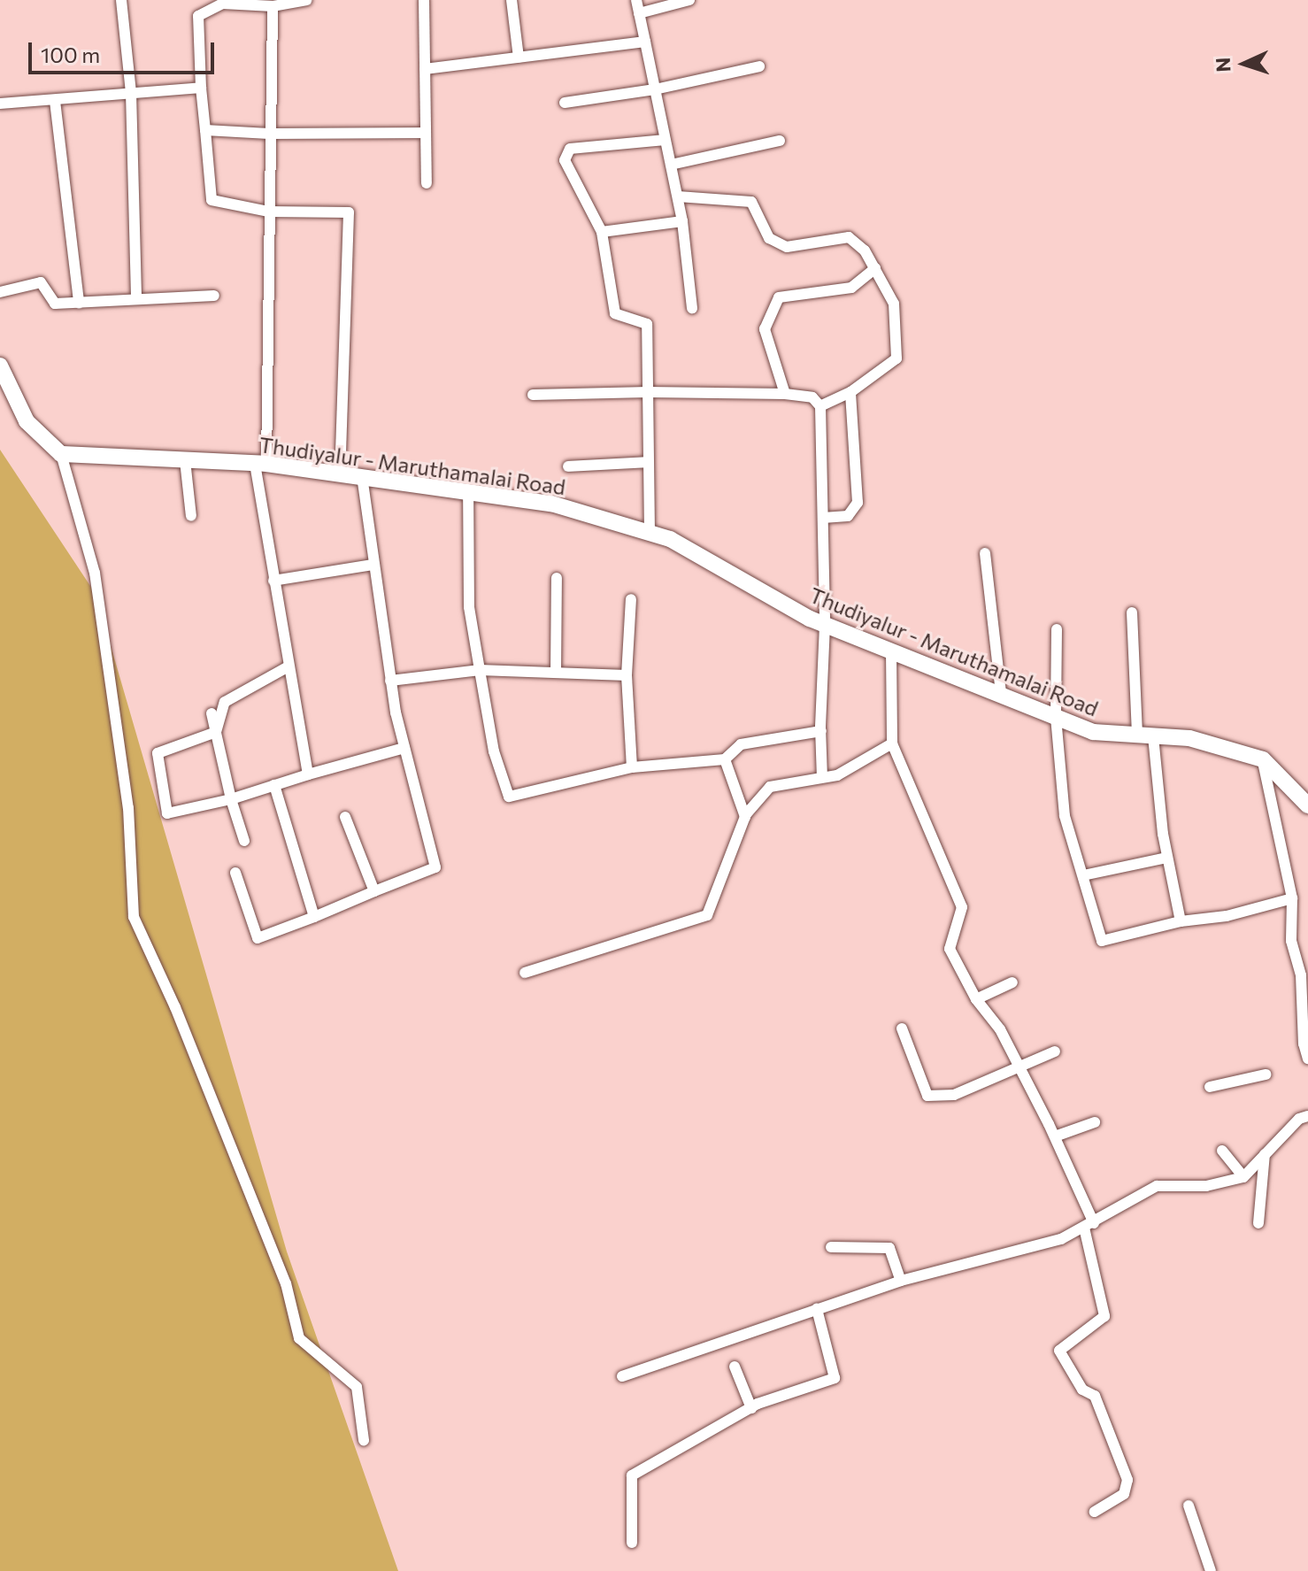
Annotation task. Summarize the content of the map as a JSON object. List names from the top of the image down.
{
  "streets": {
    "main road": ["Thudiyalur - Maruthamalai Road"]
  },
  "scale_bar": "100 m",
  "north": "left"
}
